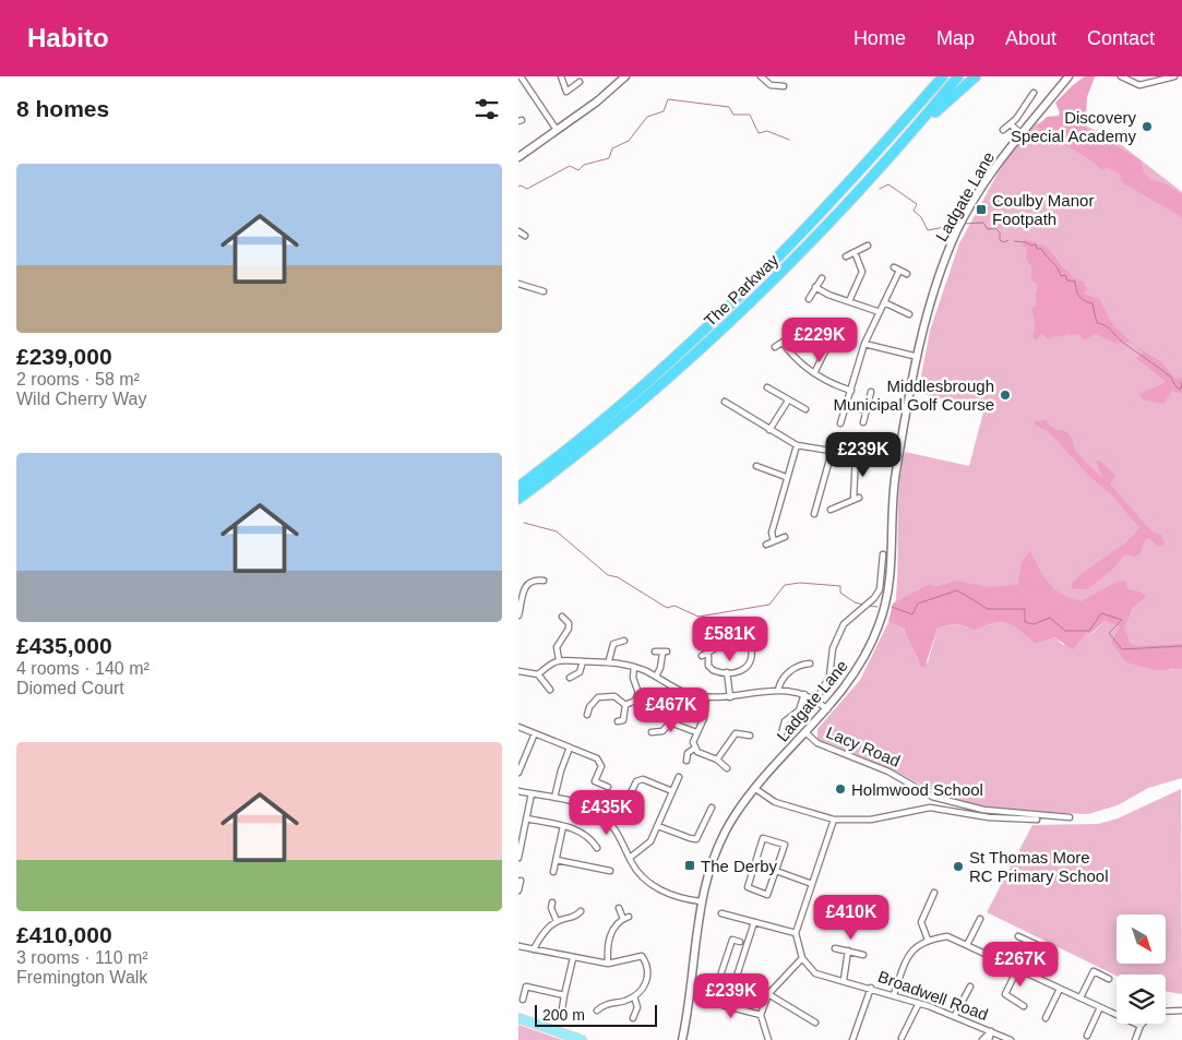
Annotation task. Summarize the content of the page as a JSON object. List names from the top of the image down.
{
  "streets": {
    "highway": ["The Parkway"],
    "main road": ["Ladgate Lane"],
    "street": ["Lacy Road", "Broadwell Road"]
  },
  "crossings": [
    ["Ladgate Lane", "Lacy Road"]
  ],
  "places": {
    "other": [
      "Discovery Special Academy",
      "Middlesbrough Municipal Golf Course",
      "Holmwood School",
      "St Thomas More RC Primary School"
    ],
    "transit": ["Coulby Manor Footpath", "The Derby"]
  },
  "scale_bar": "200 m",
  "north": "bottom right",
  "page": {
    "header": "Habito",
    "nav": [
      "Home",
      "Map",
      "About",
      "Contact"
    ],
    "heading": "8 homes",
    "list": [
      {
        "name": "£239,000",
        "note": "2 rooms · 58 m² · Wild Cherry Way"
      },
      {
        "name": "£435,000",
        "note": "4 rooms · 140 m² · Diomed Court"
      },
      {
        "name": "£410,000",
        "note": "3 rooms · 110 m² · Fremington Walk"
      }
    ],
    "price": [
      "£229K",
      "£239K",
      "£581K",
      "£467K",
      "£435K",
      "£410K",
      "£267K",
      "£239K"
    ],
    "scale": "200 m"
  }
}
